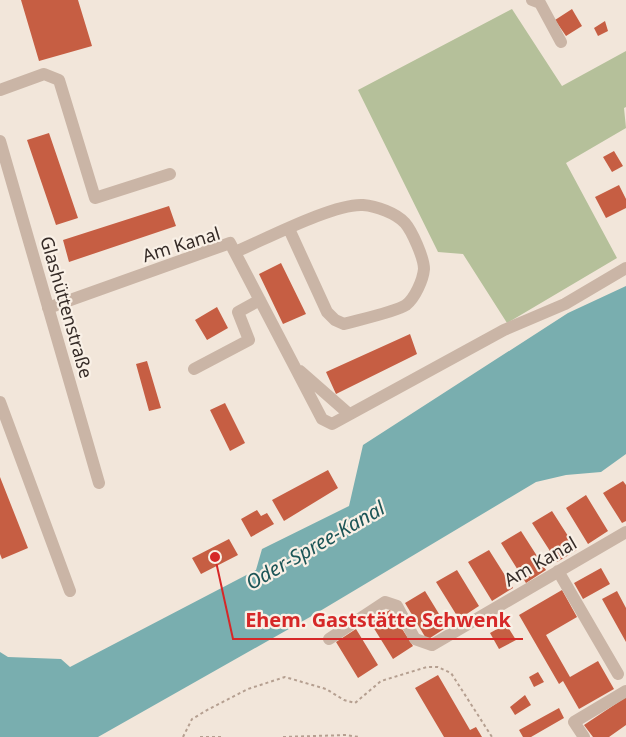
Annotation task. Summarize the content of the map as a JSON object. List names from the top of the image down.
{
  "streets": {
    "street": ["Am Kanal", "Glashüttenstraße"]
  },
  "crossings": [
    ["Am Kanal", "Glashüttenstraße"]
  ],
  "water": ["Oder-Spree-Kanal"],
  "places": ["Ehem. Gaststätte Schwenk"]
}
